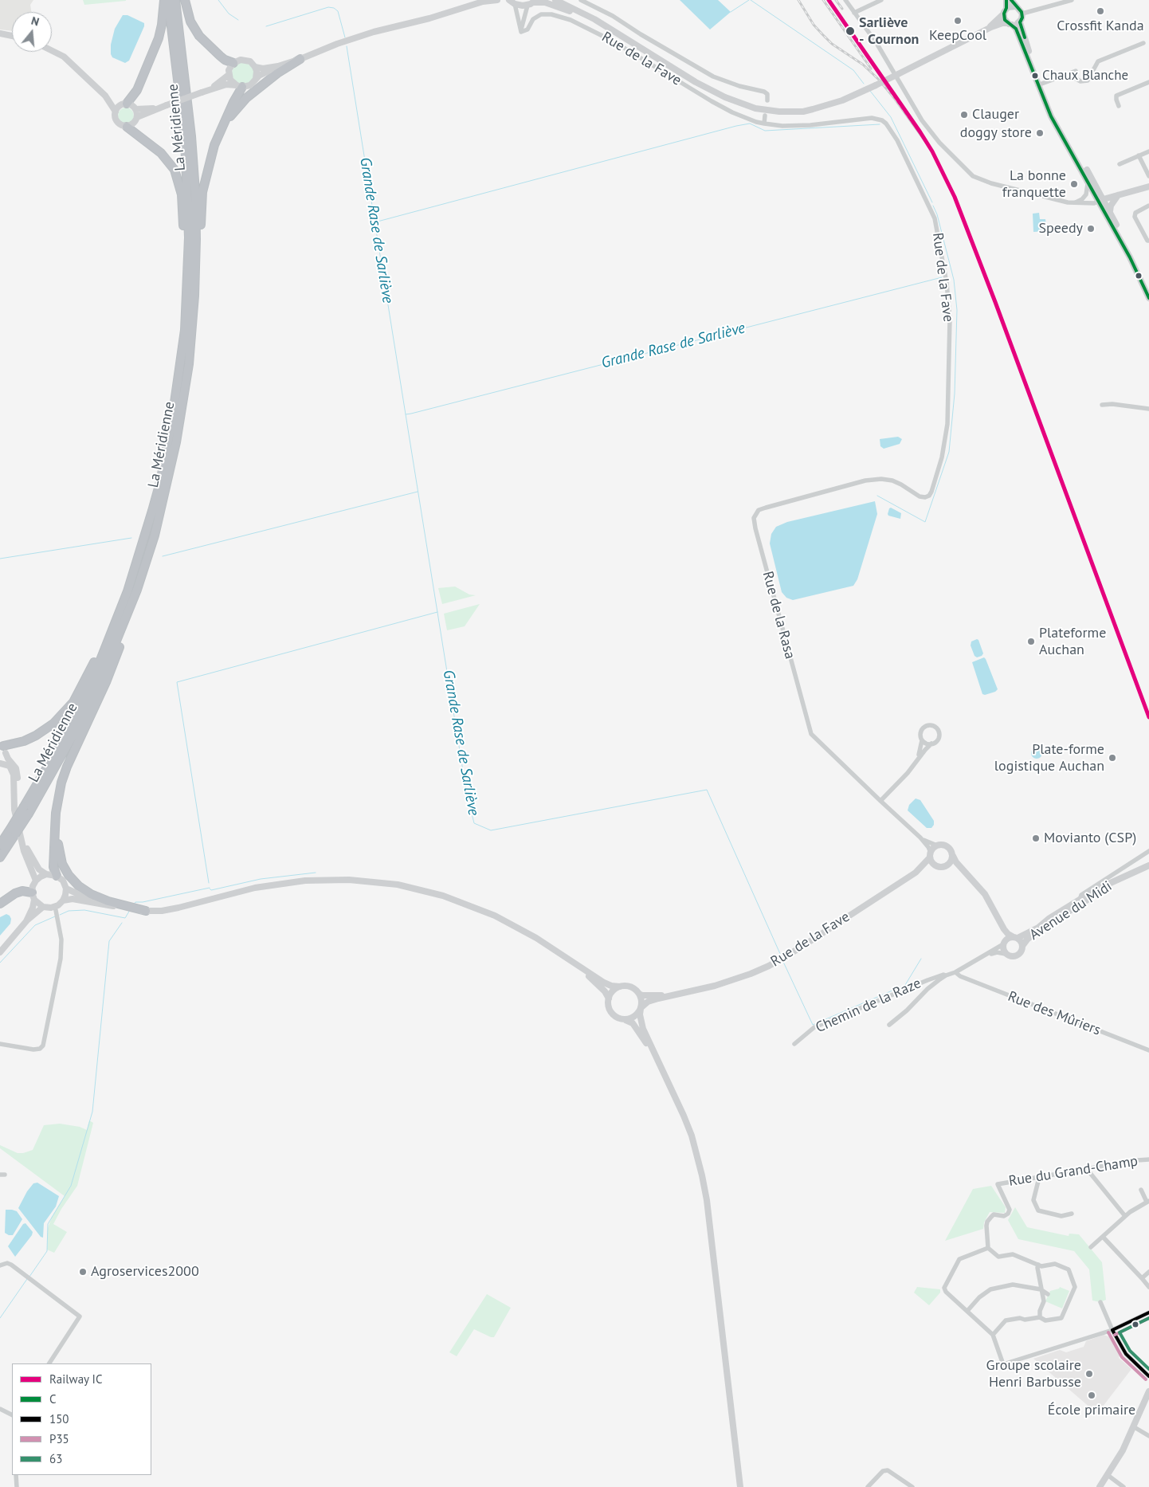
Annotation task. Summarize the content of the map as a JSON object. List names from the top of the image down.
{
  "streets": {
    "highway": ["La Méridienne"],
    "main road": ["Rue de la Fave", "Avenue du Midi"],
    "street": [
      "Rue de la Rasa",
      "Chemin de la Raze",
      "Rue des Mûriers",
      "Rue du Grand-Champ"
    ]
  },
  "crossings": [
    ["Rue de la Fave", "Rue de la Rasa"],
    ["Chemin de la Raze", "Rue des Mûriers"]
  ],
  "water": ["Grande Rase de Sarliève"],
  "places": [
    "Crossfit Kanda",
    "KeepCool",
    "Sarliève - Cournon",
    "Chaux Blanche",
    "Clauger",
    "doggy store",
    "La bonne franquette",
    "Speedy",
    "Plateforme Auchan",
    "Plate-forme logistique Auchan",
    "Movianto (CSP)",
    "Agroservices2000",
    "Groupe scolaire Henri Barbusse",
    "École primaire"
  ],
  "lines": [
    "rail line IC",
    "transit line C",
    "transit line 150",
    "transit line P35",
    "transit line 63"
  ],
  "legend": [
    "Railway IC",
    "C",
    "150",
    "P35",
    "63"
  ],
  "north": "top"
}
